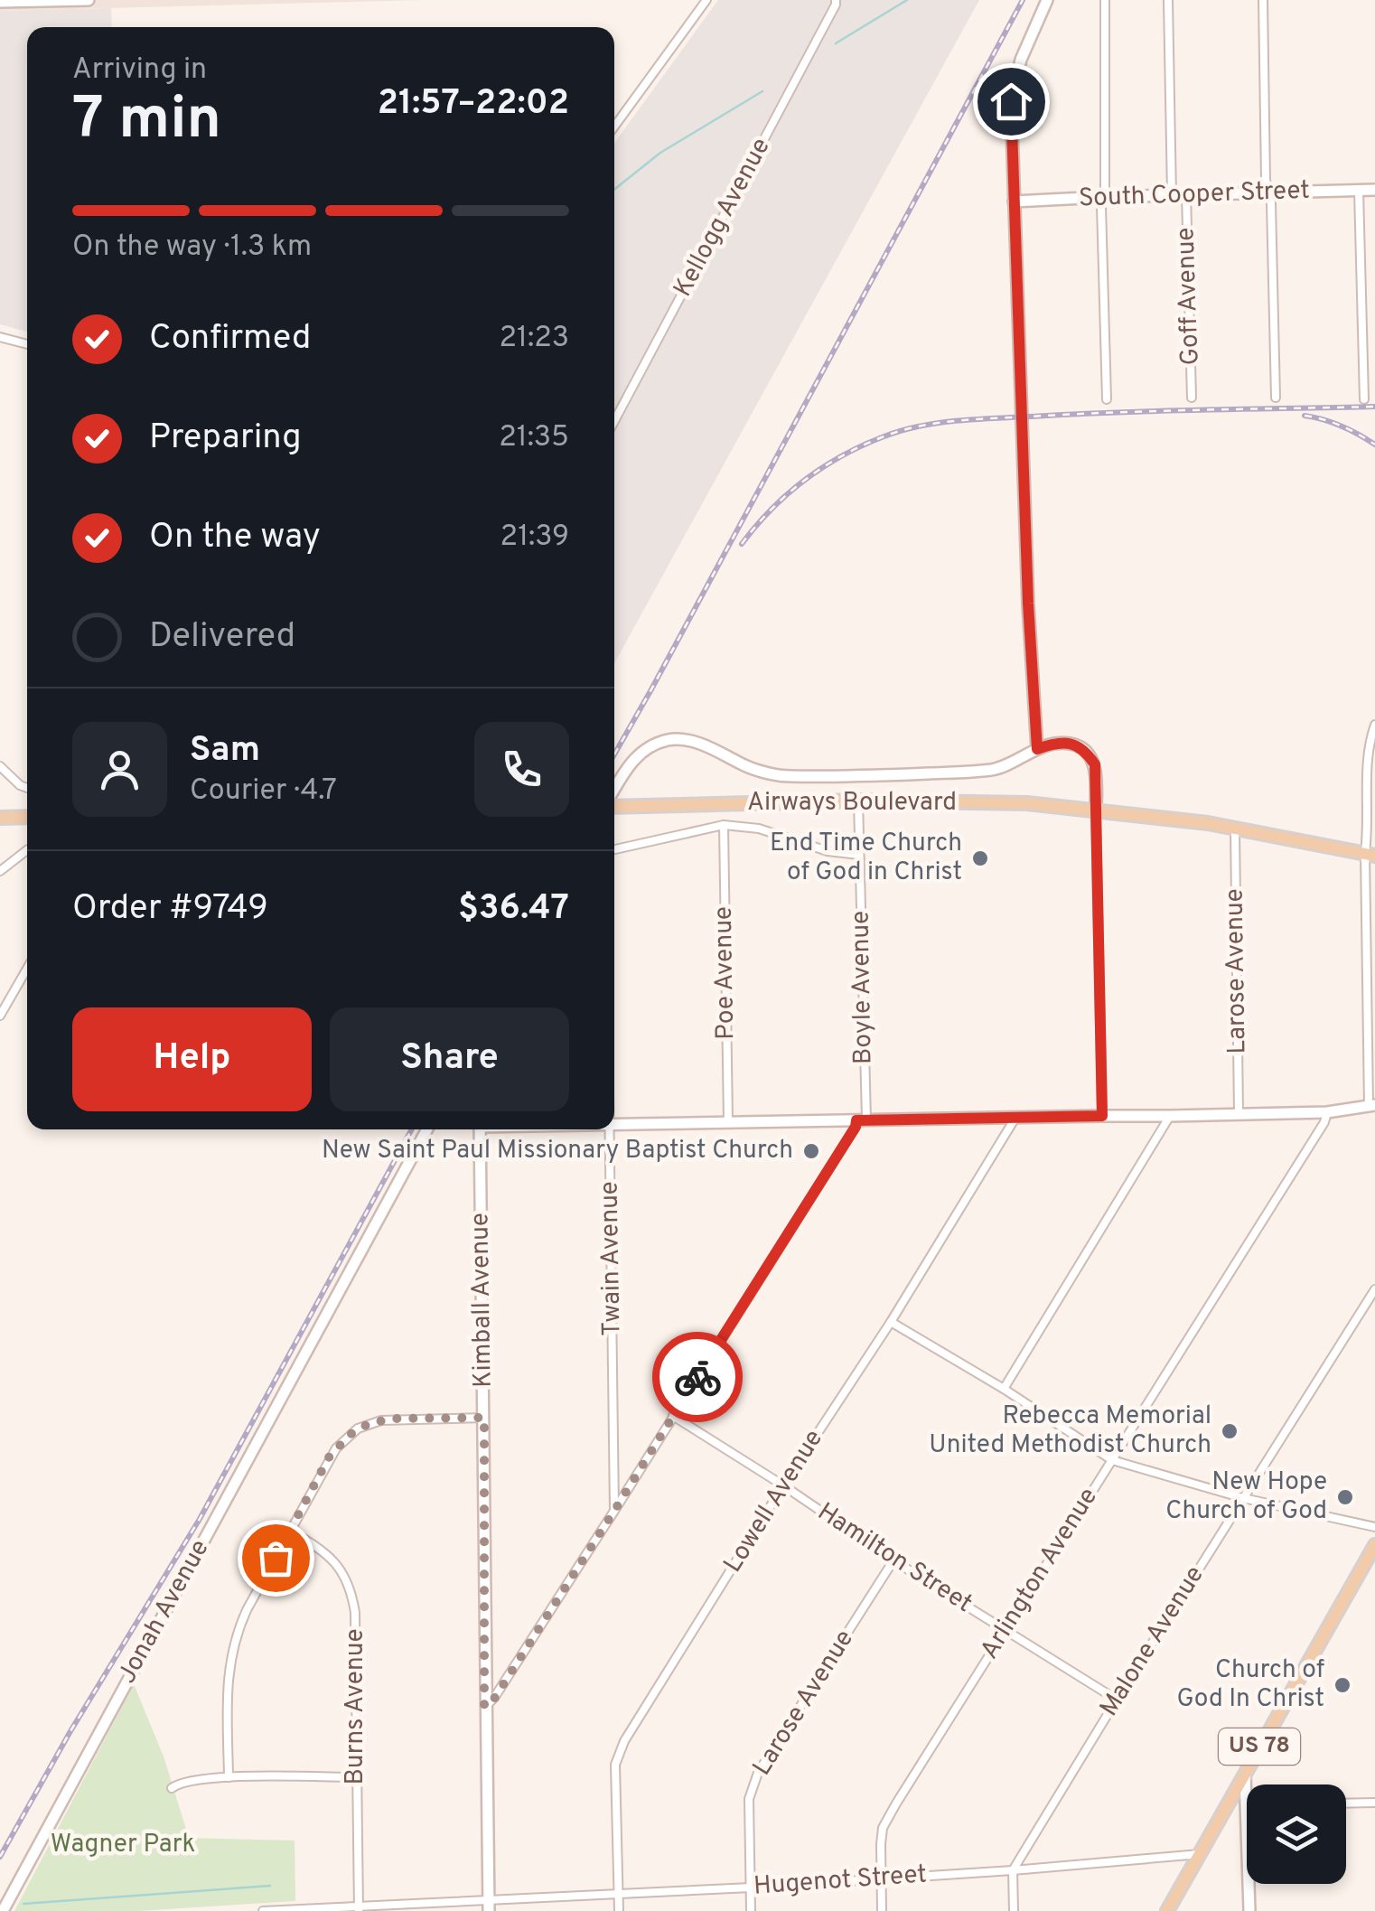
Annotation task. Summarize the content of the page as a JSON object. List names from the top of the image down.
{
  "streets": {
    "main road": ["Airways Boulevard", "US 78"],
    "street": [
      "South Cooper Street",
      "Kellogg Avenue",
      "Goff Avenue",
      "Larose Avenue",
      "Poe Avenue",
      "Boyle Avenue",
      "Twain Avenue",
      "Kimball Avenue",
      "Lowell Avenue",
      "Hamilton Street",
      "Arlington Avenue",
      "Jonah Avenue",
      "Malone Avenue",
      "Burns Avenue",
      "Hugenot Street"
    ]
  },
  "crossings": [
    ["South Cooper Street", "Goff Avenue"],
    ["Airways Boulevard", "Larose Avenue"],
    ["Airways Boulevard", "Poe Avenue"],
    ["Airways Boulevard", "Boyle Avenue"],
    ["Larose Avenue", "Hamilton Street"],
    ["Larose Avenue", "Hugenot Street"],
    ["Kimball Avenue", "Hugenot Street"],
    ["Lowell Avenue", "Hamilton Street"],
    ["Lowell Avenue", "Hugenot Street"],
    ["Hamilton Street", "Arlington Avenue"],
    ["Hamilton Street", "Malone Avenue"],
    ["Arlington Avenue", "Hugenot Street"],
    ["Malone Avenue", "Hugenot Street"],
    ["Burns Avenue", "Hugenot Street"],
    ["US 78", "Hugenot Street"]
  ],
  "parks": ["Wagner Park"],
  "places": [
    "End Time Church of God in Christ",
    "New Saint Paul Missionary Baptist Church",
    "Rebecca Memorial United Methodist Church",
    "New Hope Church of God",
    "Church of God In Christ"
  ],
  "page": {
    "heading": ["7 min", "Arriving in", "21:57–22:02"],
    "panel": [
      "Sam",
      "Courier · 4.7",
      "Order #9749",
      "$36.47"
    ],
    "bar": "On the way · 1.3 km",
    "list": [
      ["Confirmed", "21:23"],
      ["Preparing", "21:35"],
      ["On the way", "21:39"],
      "Delivered"
    ],
    "buttons": ["Help", "Share"]
  }
}
